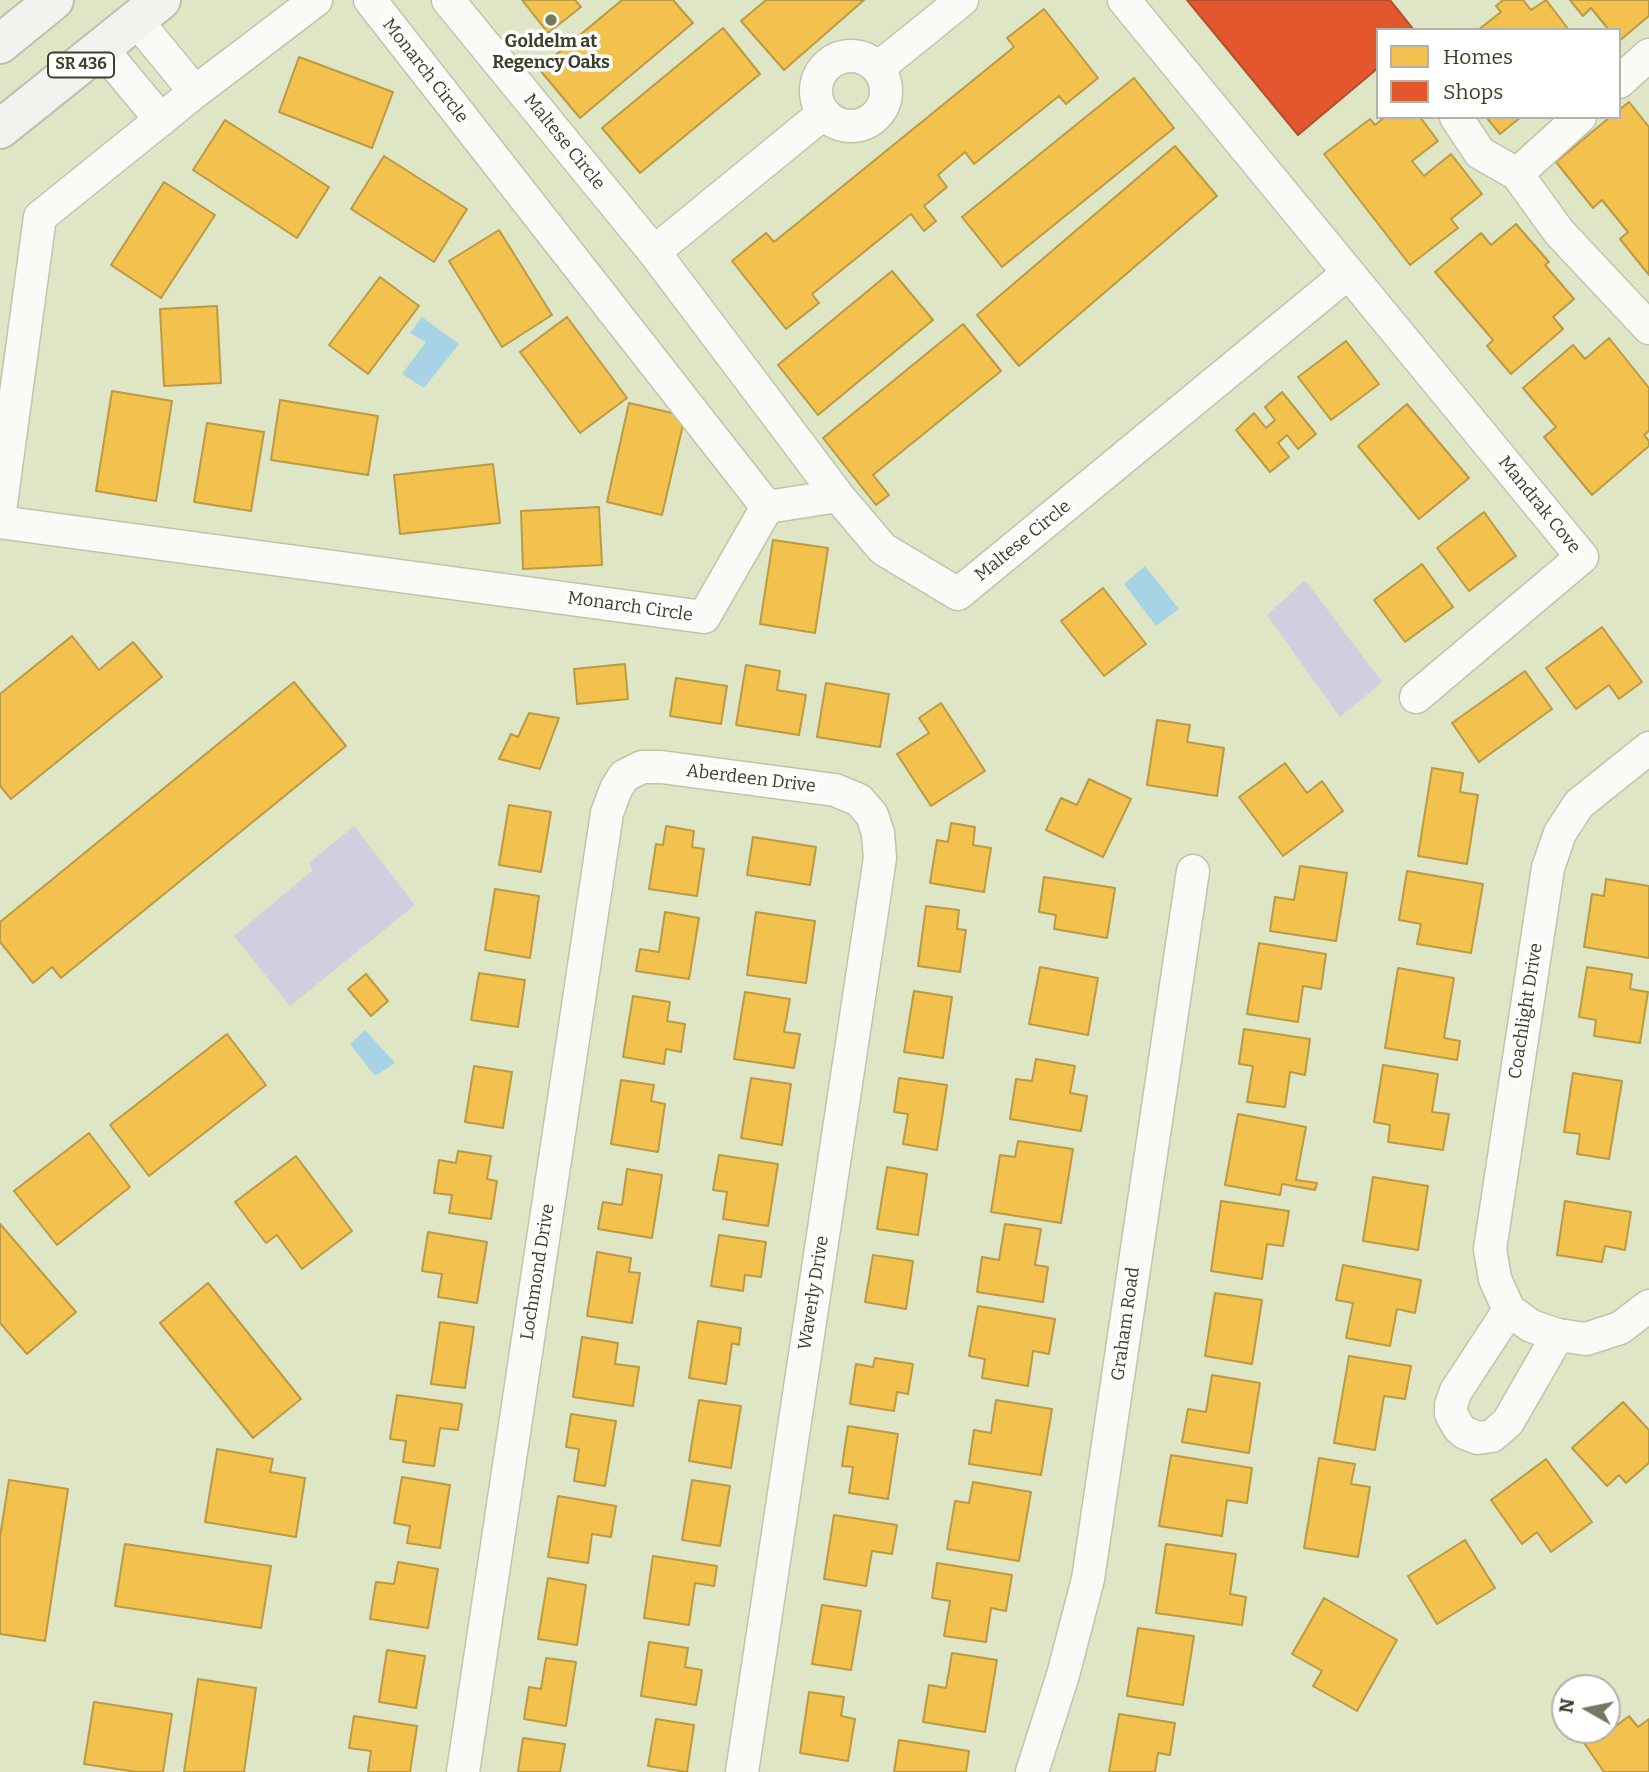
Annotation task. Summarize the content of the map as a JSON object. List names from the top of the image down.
{
  "streets": {
    "main road": ["SR 436"],
    "street": [
      "Monarch Circle",
      "Maltese Circle",
      "Mandrak Cove",
      "Aberdeen Drive",
      "Coachlight Drive",
      "Lochmond Drive",
      "Waverly Drive",
      "Graham Road"
    ]
  },
  "crossings": [
    ["Maltese Circle", "Mandrak Cove"],
    ["Aberdeen Drive", "Lochmond Drive"],
    ["Aberdeen Drive", "Waverly Drive"]
  ],
  "places": ["Goldelm at Regency Oaks"],
  "legend": ["Homes", "Shops"],
  "north": "left"
}
